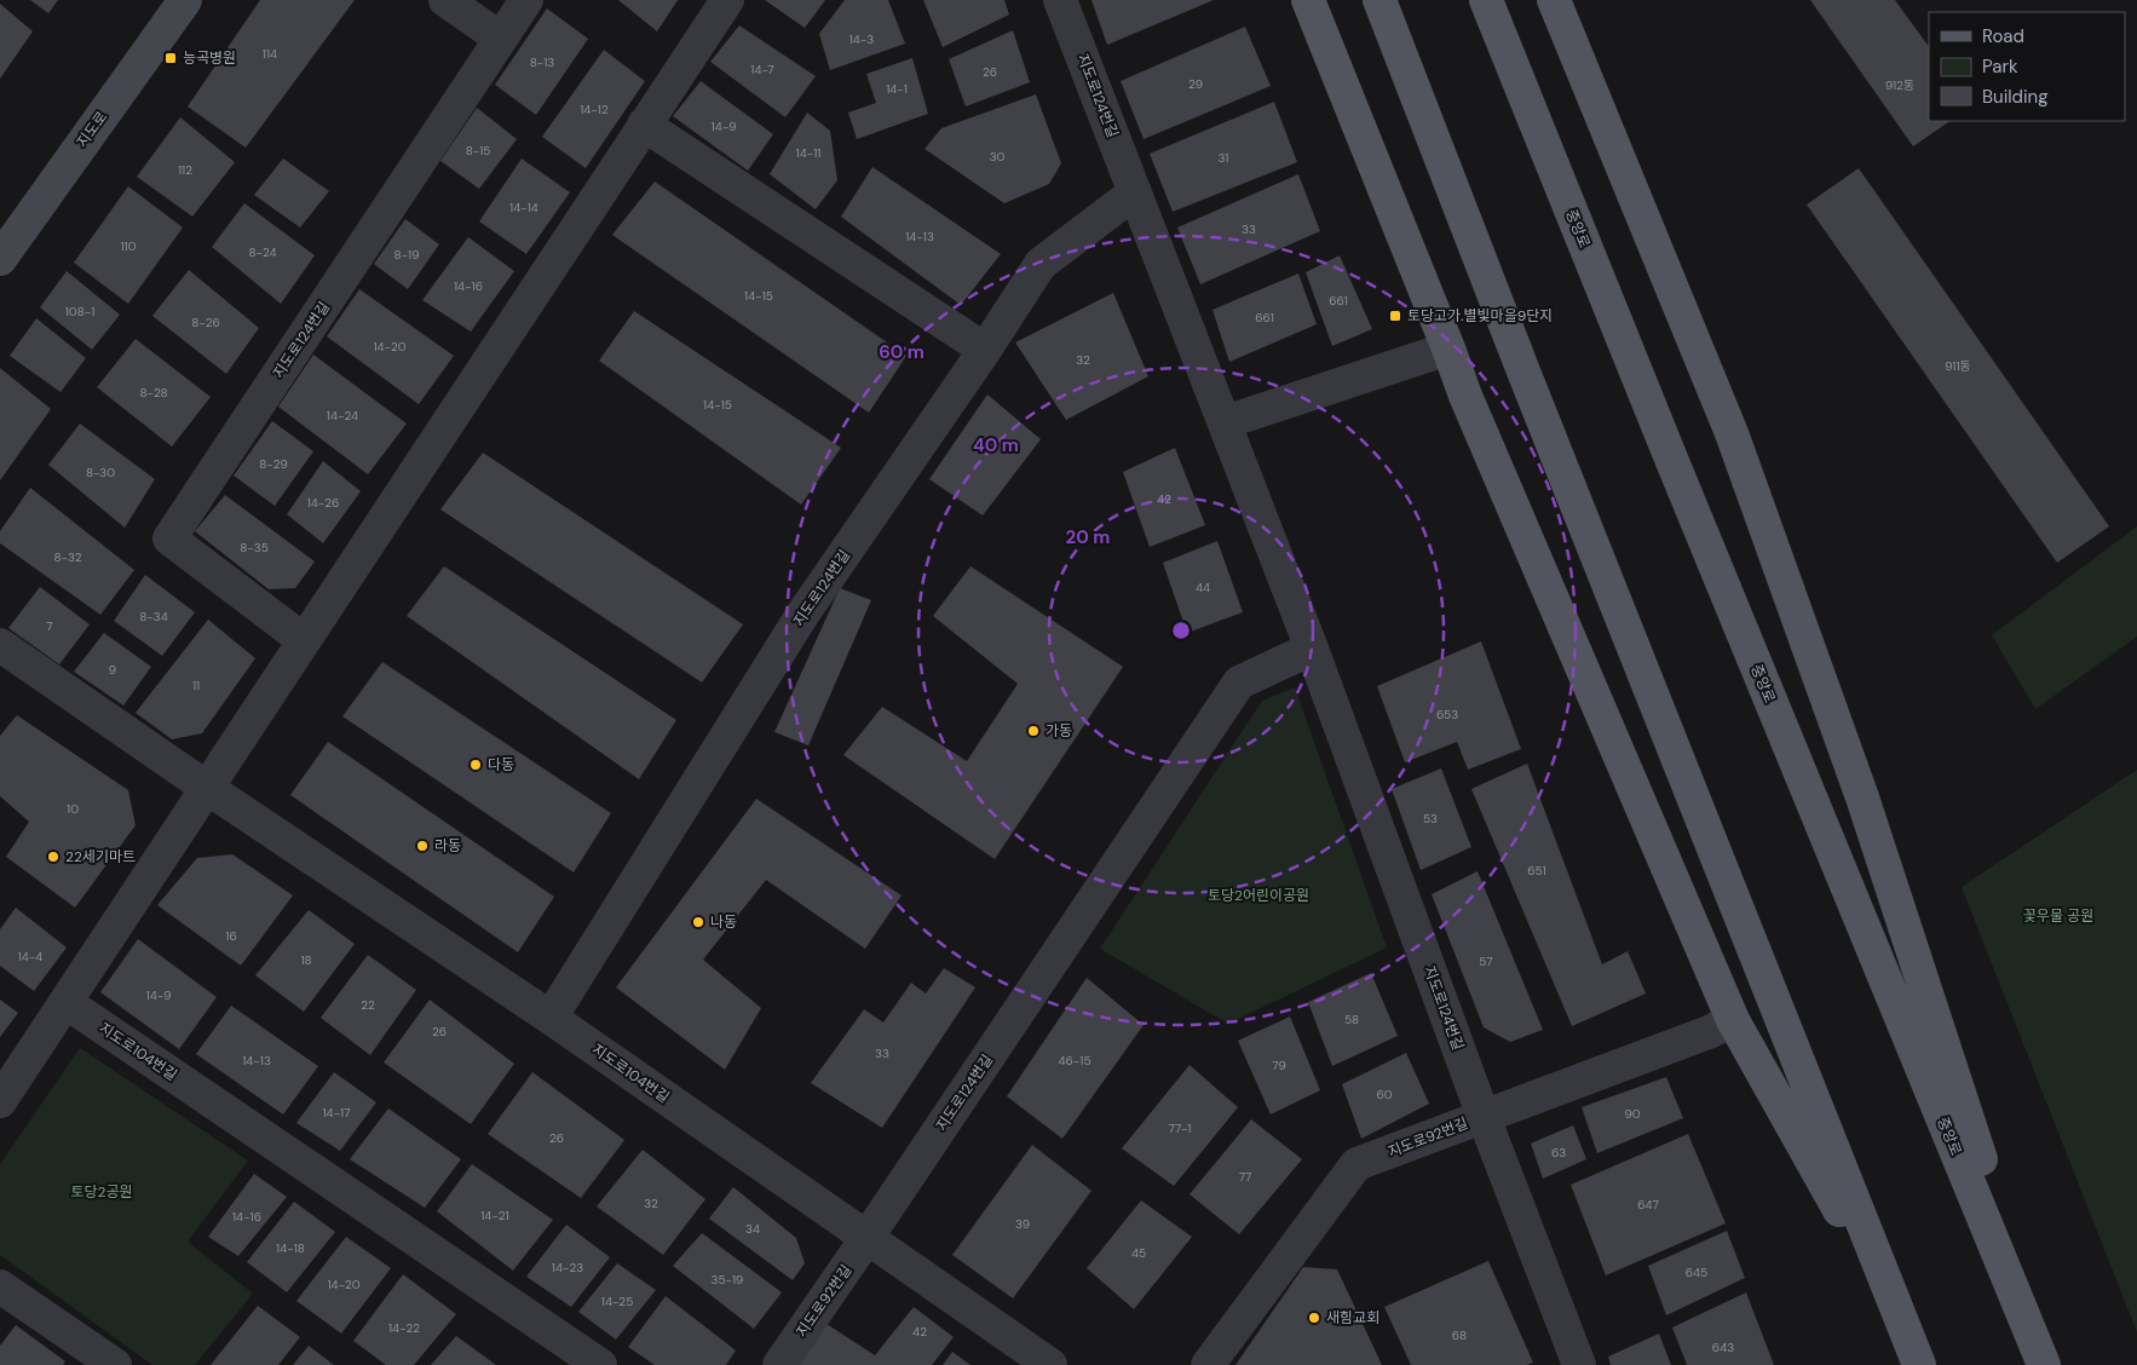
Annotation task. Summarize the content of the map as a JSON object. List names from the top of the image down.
{
  "streets": {
    "main road": ["지도로", "중앙로"],
    "street": ["지도로124번길", "지도로104번길", "지도로92번길"]
  },
  "crossings": [
    ["지도로124번길", "지도로104번길"],
    ["지도로124번길", "지도로92번길"],
    ["지도로104번길", "지도로92번길"]
  ],
  "parks": ["토당2어린이공원", "꽃우물 공원", "토당2공원"],
  "places": {
    "transit": ["능곡병원", "토당고가.별빛마을9단지"],
    "other": [
      "가동",
      "다동",
      "라동",
      "22세기마트",
      "나동",
      "새힘교회"
    ]
  },
  "house_numbers": [
    "14-3",
    "114",
    "8-13",
    "14-7",
    "26",
    "29",
    "912동",
    "14-1",
    "14-12",
    "14-9",
    "8-15",
    "14-11",
    "30",
    "31",
    "112",
    "14-14",
    "33",
    "14-13",
    "110",
    "8-24",
    "8-19",
    "14-16",
    "14-15",
    "661",
    "108-1",
    "661",
    "8-26",
    "14-20",
    "32",
    "911동",
    "8-28",
    "14-15",
    "14-24",
    "8-29",
    "8-30",
    "42",
    "14-26",
    "8-35",
    "8-32",
    "44",
    "8-34",
    "7",
    "9",
    "11",
    "653",
    "10",
    "53",
    "651",
    "16",
    "14-4",
    "18",
    "57",
    "14-9",
    "22",
    "58",
    "26",
    "33",
    "14-13",
    "46-15",
    "79",
    "60",
    "14-17",
    "90",
    "77-1",
    "26",
    "63",
    "77",
    "32",
    "647",
    "14-21",
    "14-16",
    "39",
    "34",
    "14-18",
    "45",
    "14-23",
    "645",
    "35-19",
    "14-20",
    "14-25",
    "14-22",
    "42",
    "68",
    "643"
  ],
  "legend": ["Road", "Park", "Building"],
  "rings": ["60 m", "40 m", "20 m"]
}
